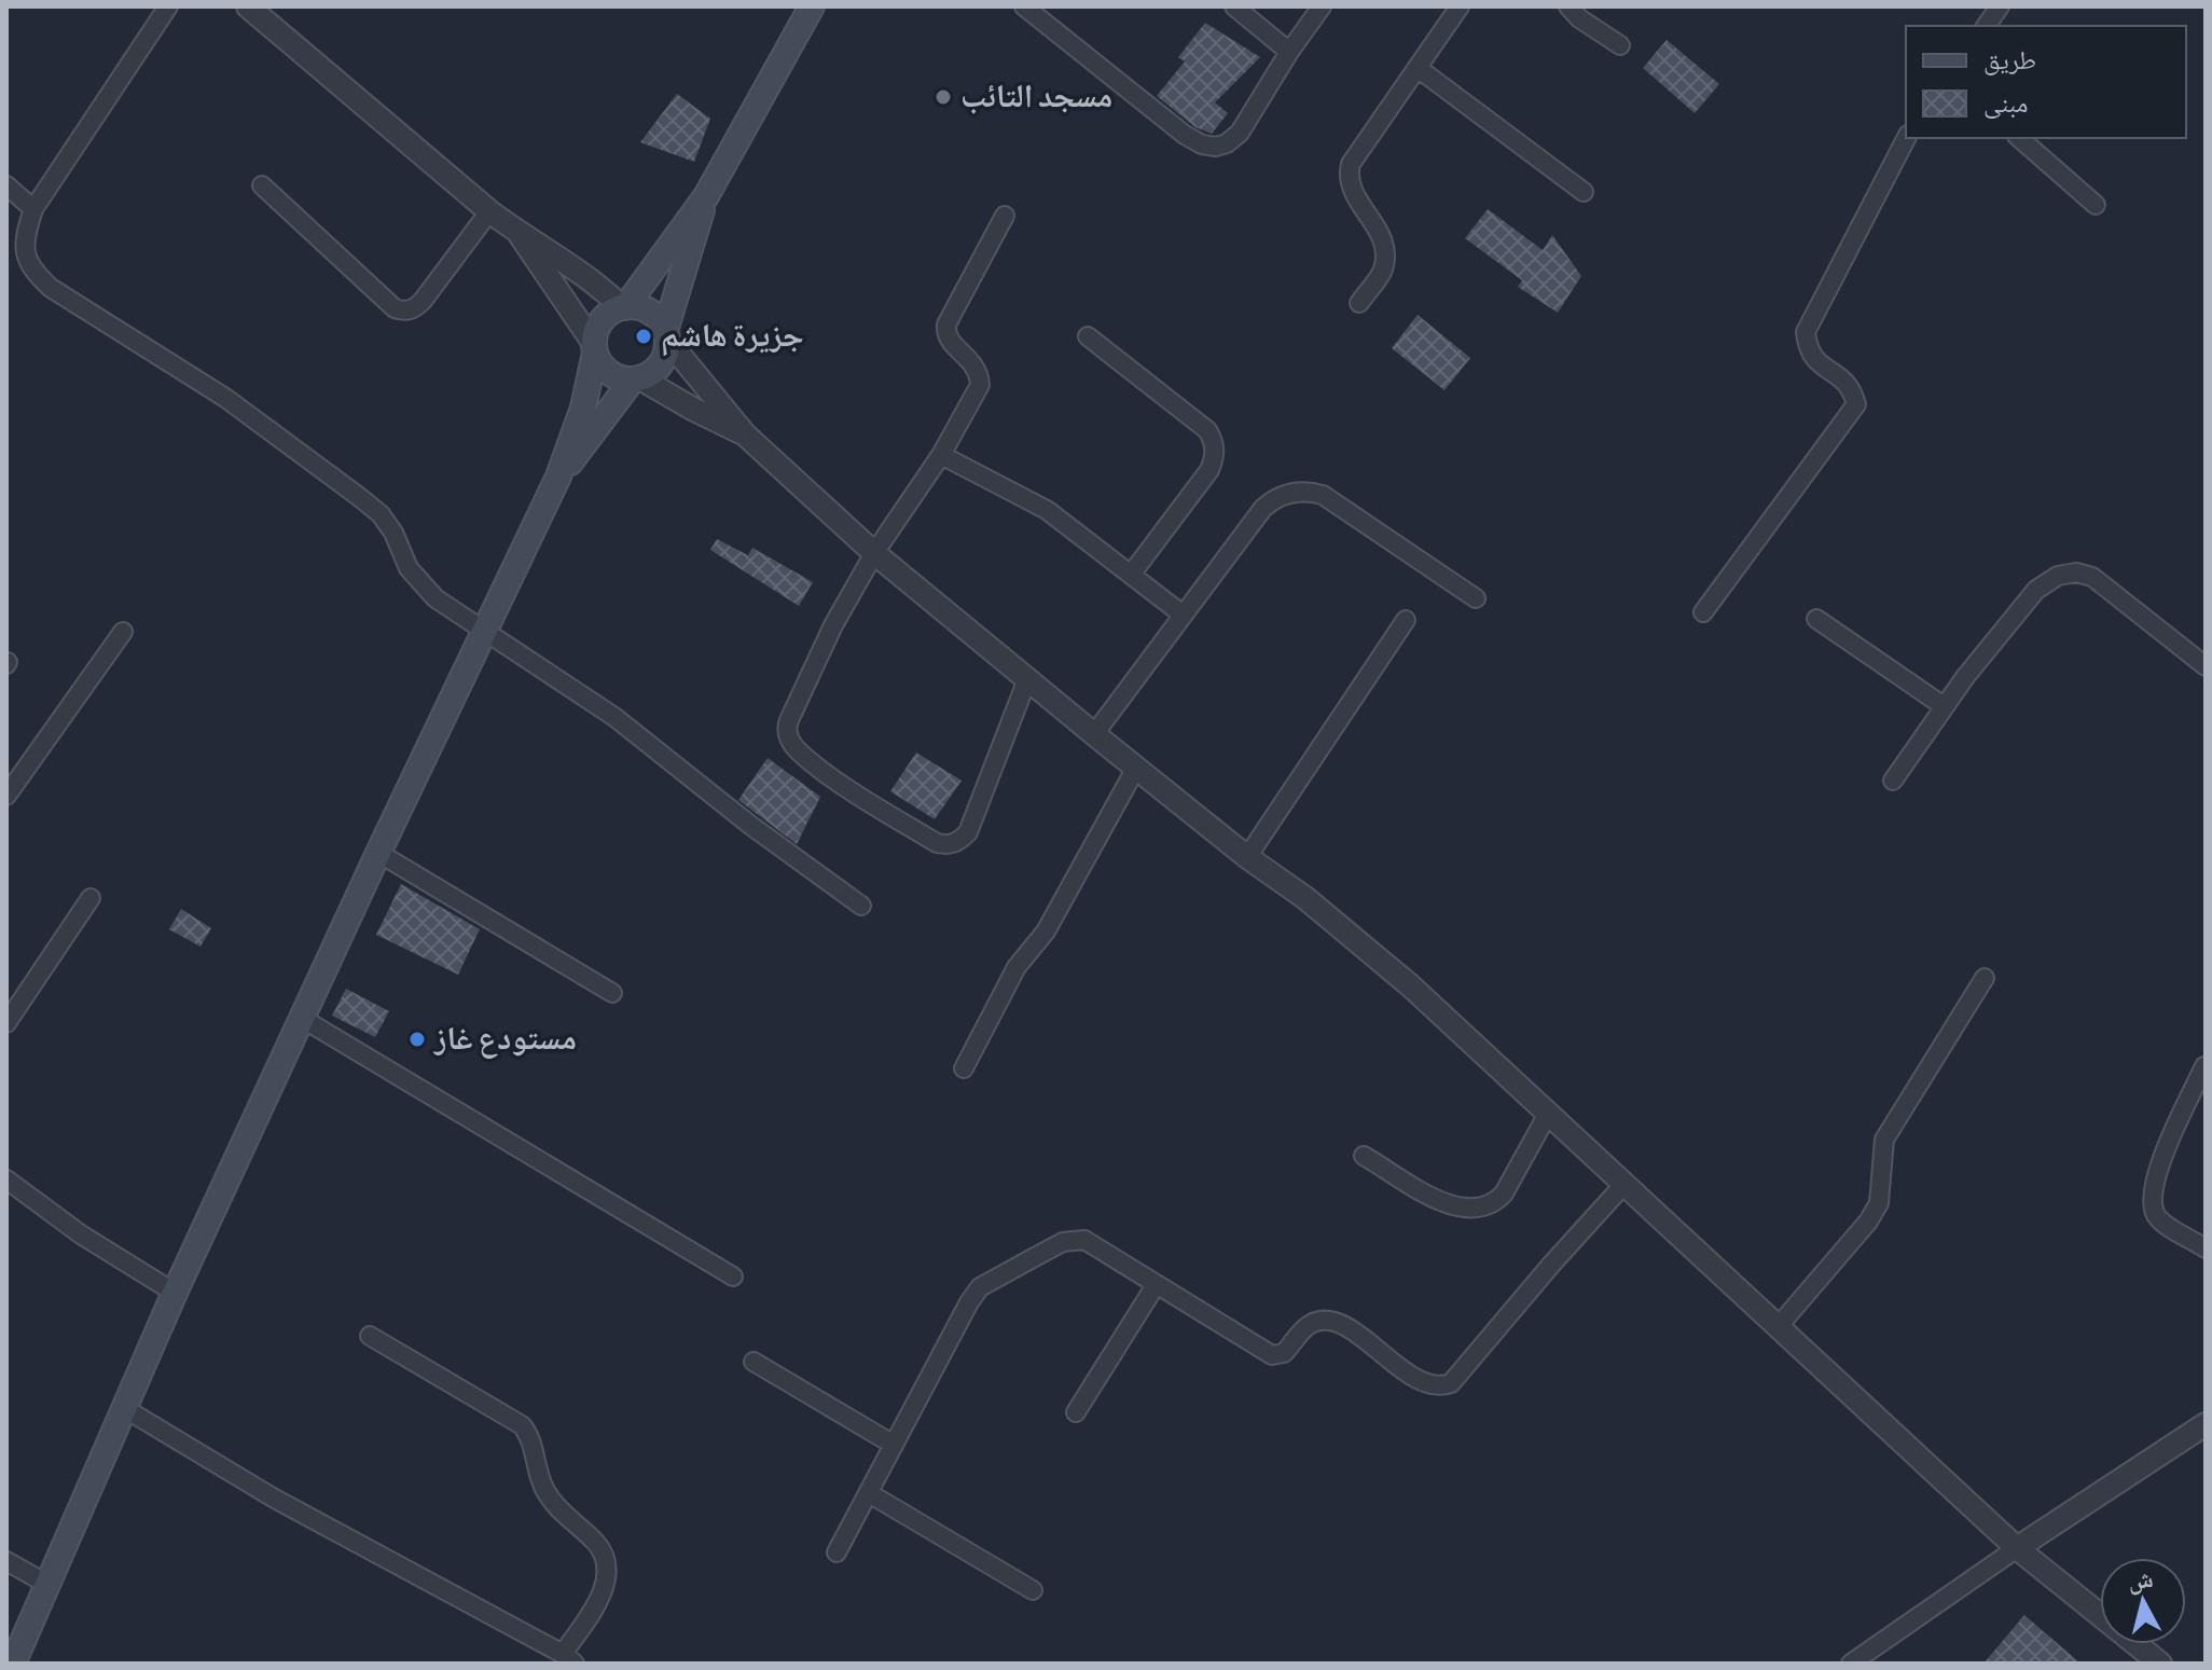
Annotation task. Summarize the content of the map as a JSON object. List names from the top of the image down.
{
  "places": ["مسجد التائب", "جزيرة هاشم", "مستودع غاز"],
  "legend": ["طريق", "مبنى"],
  "north": "top"
}
